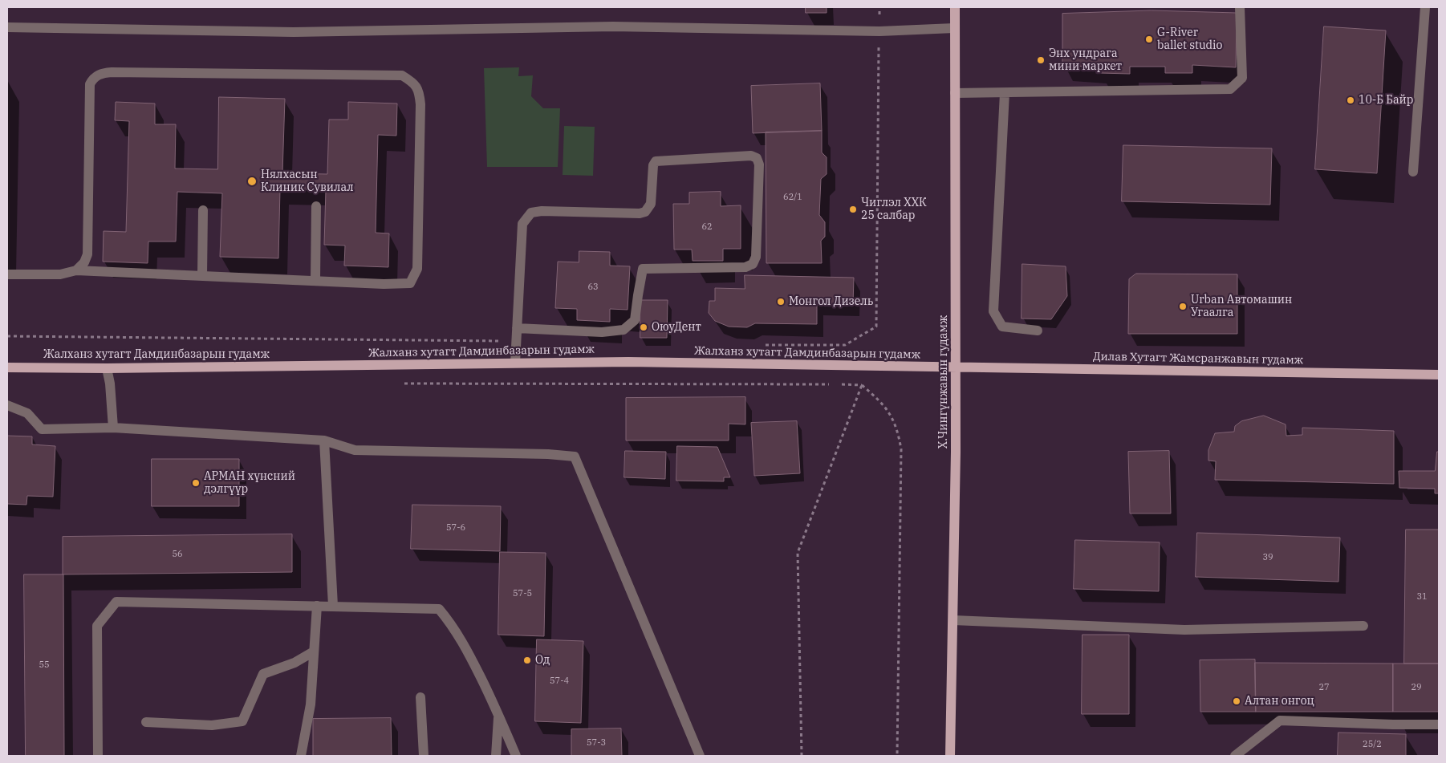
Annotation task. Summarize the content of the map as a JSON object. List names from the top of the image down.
{
  "streets": {
    "main road": ["Жалханз хутагт Дамдинбазарын гудамж", "Дилав Хутагт Жамсранжавын гудамж", "Х.Чингүнжавын гудамж"]
  },
  "crossings": [
    ["Жалханз хутагт Дамдинбазарын гудамж", "Дилав Хутагт Жамсранжавын гудамж"],
    ["Жалханз хутагт Дамдинбазарын гудамж", "Х.Чингүнжавын гудамж"],
    ["Дилав Хутагт Жамсранжавын гудамж", "Х.Чингүнжавын гудамж"]
  ],
  "places": [
    "G-River ballet studio",
    "Энх ундрага мини маркет",
    "10-Б Байр",
    "Нялхасын Клиник Сувилал",
    "Чиглэл ХХК 25 салбар",
    "Монгол Дизель",
    "Urban Автомашин Угаалга",
    "ОюуДент",
    "АРМАН хүнсний дэлгүүр",
    "Од",
    "Алтан онгоц"
  ],
  "house_numbers": [
    "62/1",
    "62",
    "63",
    "57-6",
    "56",
    "39",
    "57-5",
    "31",
    "55",
    "57-4",
    "27",
    "29",
    "57-3",
    "25/2"
  ]
}
